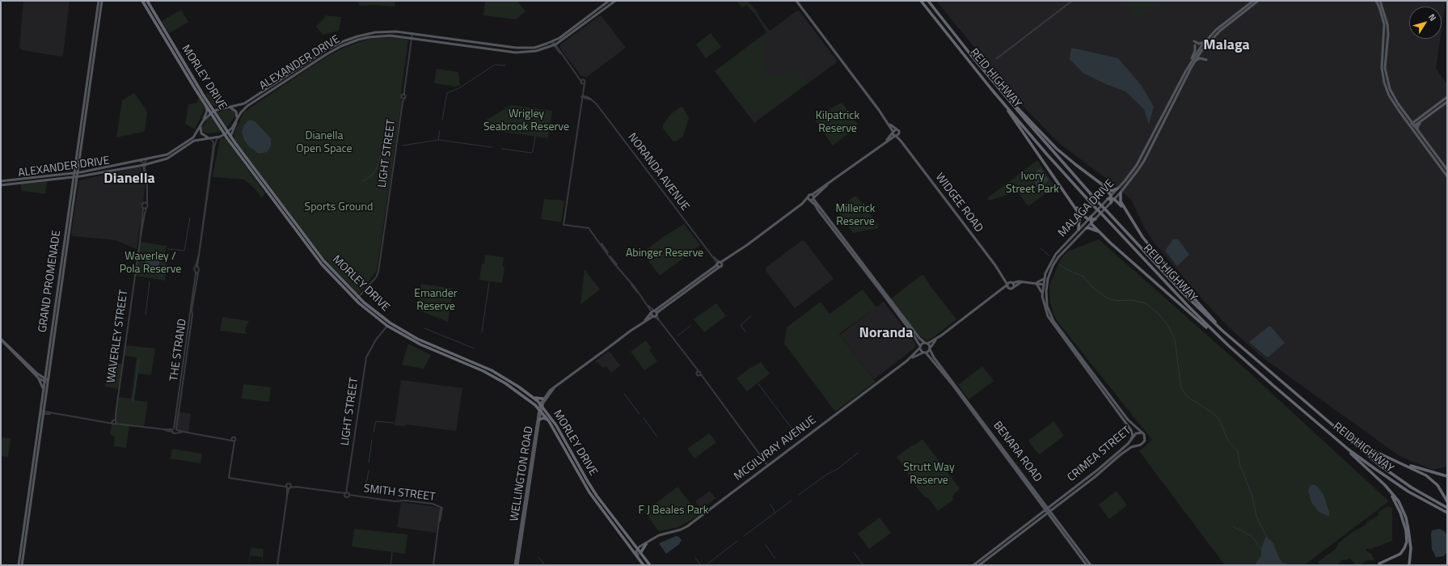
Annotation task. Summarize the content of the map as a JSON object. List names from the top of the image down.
{
  "streets": {
    "highway": ["MORLEY DRIVE", "REID HIGHWAY"],
    "main road": [
      "ALEXANDER DRIVE",
      "WIDGEE ROAD",
      "MALAGA DRIVE",
      "GRAND PROMENADE",
      "MCGILVRAY AVENUE",
      "BENARA ROAD",
      "CRIMEA STREET",
      "WELLINGTON ROAD"
    ],
    "street": [
      "LIGHT STREET",
      "NORANDA AVENUE",
      "WAVERLEY STREET",
      "THE STRAND",
      "SMITH STREET"
    ]
  },
  "crossings": [
    ["ALEXANDER DRIVE", "MORLEY DRIVE"],
    ["ALEXANDER DRIVE", "GRAND PROMENADE"],
    ["MORLEY DRIVE", "LIGHT STREET"],
    ["MORLEY DRIVE", "MCGILVRAY AVENUE"],
    ["MORLEY DRIVE", "WELLINGTON ROAD"],
    ["LIGHT STREET", "SMITH STREET"],
    ["MALAGA DRIVE", "CRIMEA STREET"],
    ["MCGILVRAY AVENUE", "BENARA ROAD"],
    ["BENARA ROAD", "CRIMEA STREET"]
  ],
  "districts": ["Malaga", "Dianella", "Noranda"],
  "parks": [
    "Wrigley Seabrook Reserve",
    "Kilpatrick Reserve",
    "Dianella Open Space",
    "Ivory Street Park",
    "Sports Ground",
    "Millerick Reserve",
    "Abinger Reserve",
    "Waverley / Pola Reserve",
    "Emander Reserve",
    "Strutt Way Reserve",
    "F J Beales Park"
  ],
  "north": "top right"
}
